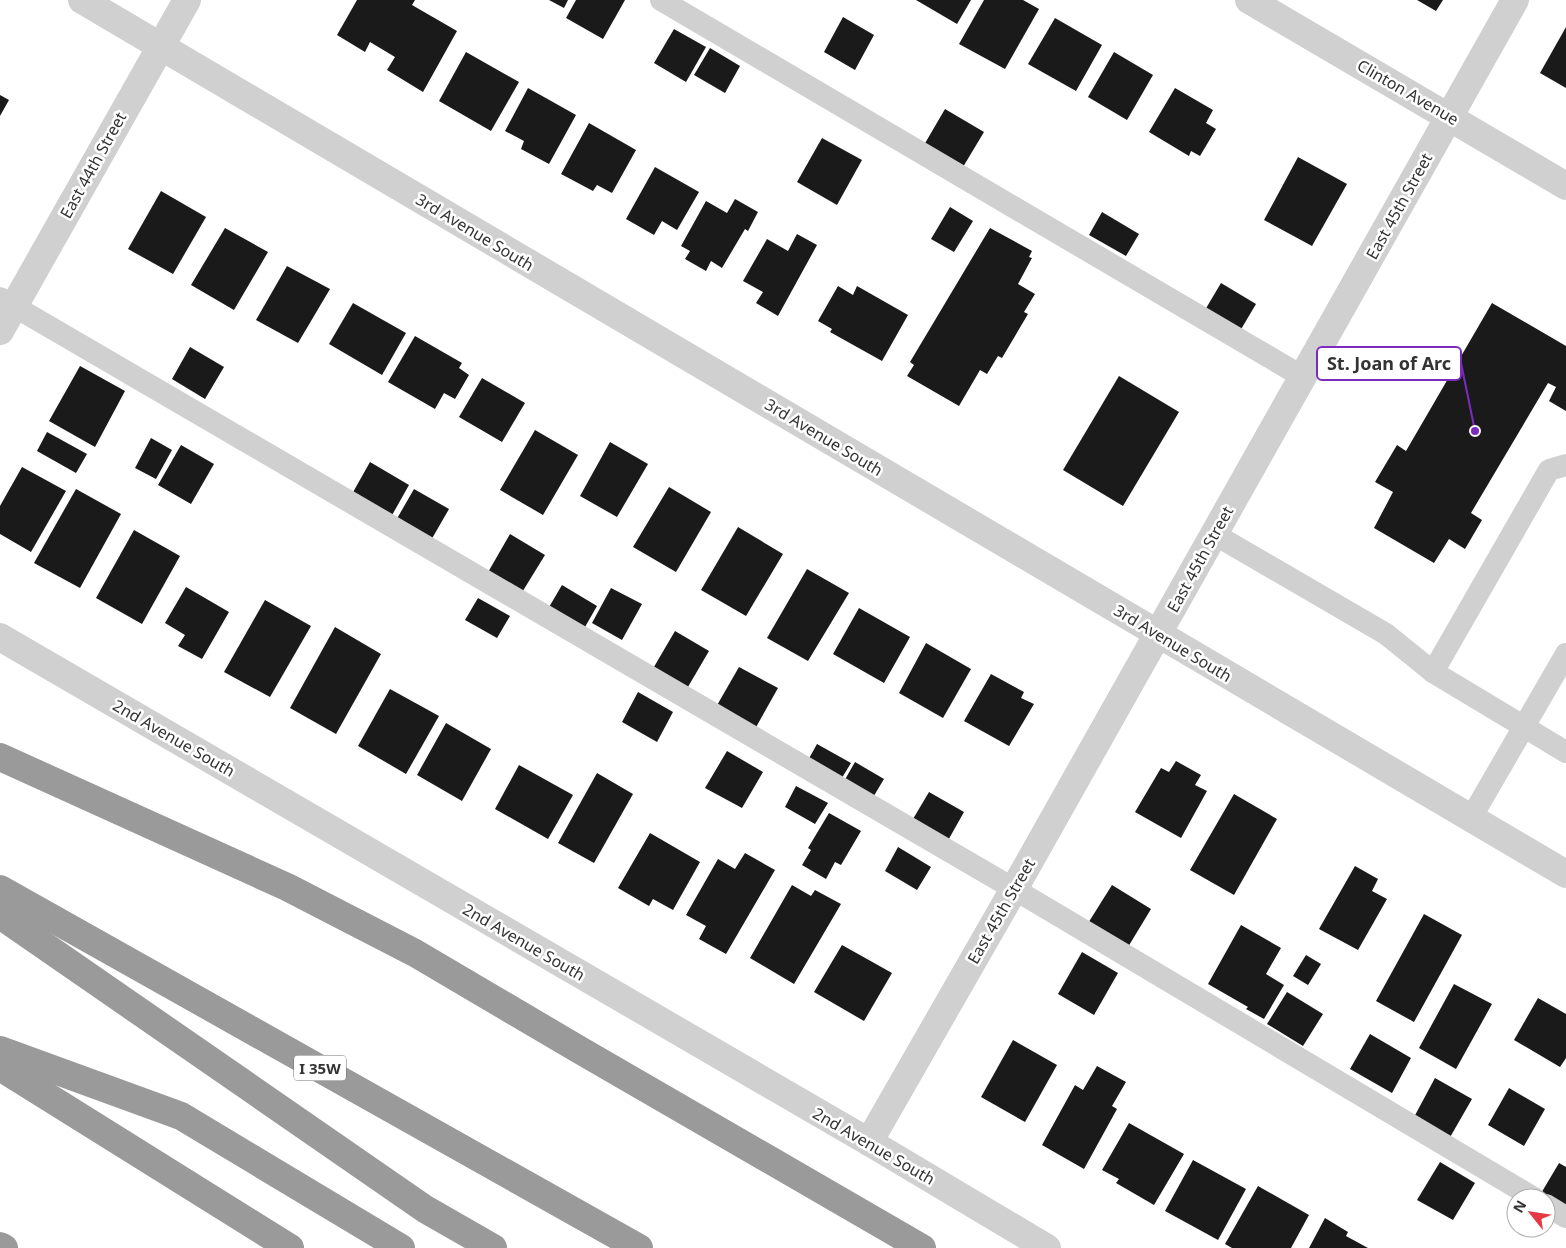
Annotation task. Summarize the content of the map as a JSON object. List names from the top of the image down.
{
  "streets": {
    "highway": ["I 35W"],
    "street": [
      "Clinton Avenue",
      "East 44th Street",
      "East 45th Street",
      "3rd Avenue South",
      "2nd Avenue South"
    ]
  },
  "crossings": [
    ["Clinton Avenue", "East 45th Street"],
    ["East 44th Street", "3rd Avenue South"],
    ["East 45th Street", "3rd Avenue South"],
    ["East 45th Street", "2nd Avenue South"]
  ],
  "places": ["St. Joan of Arc"],
  "north": "top left"
}
